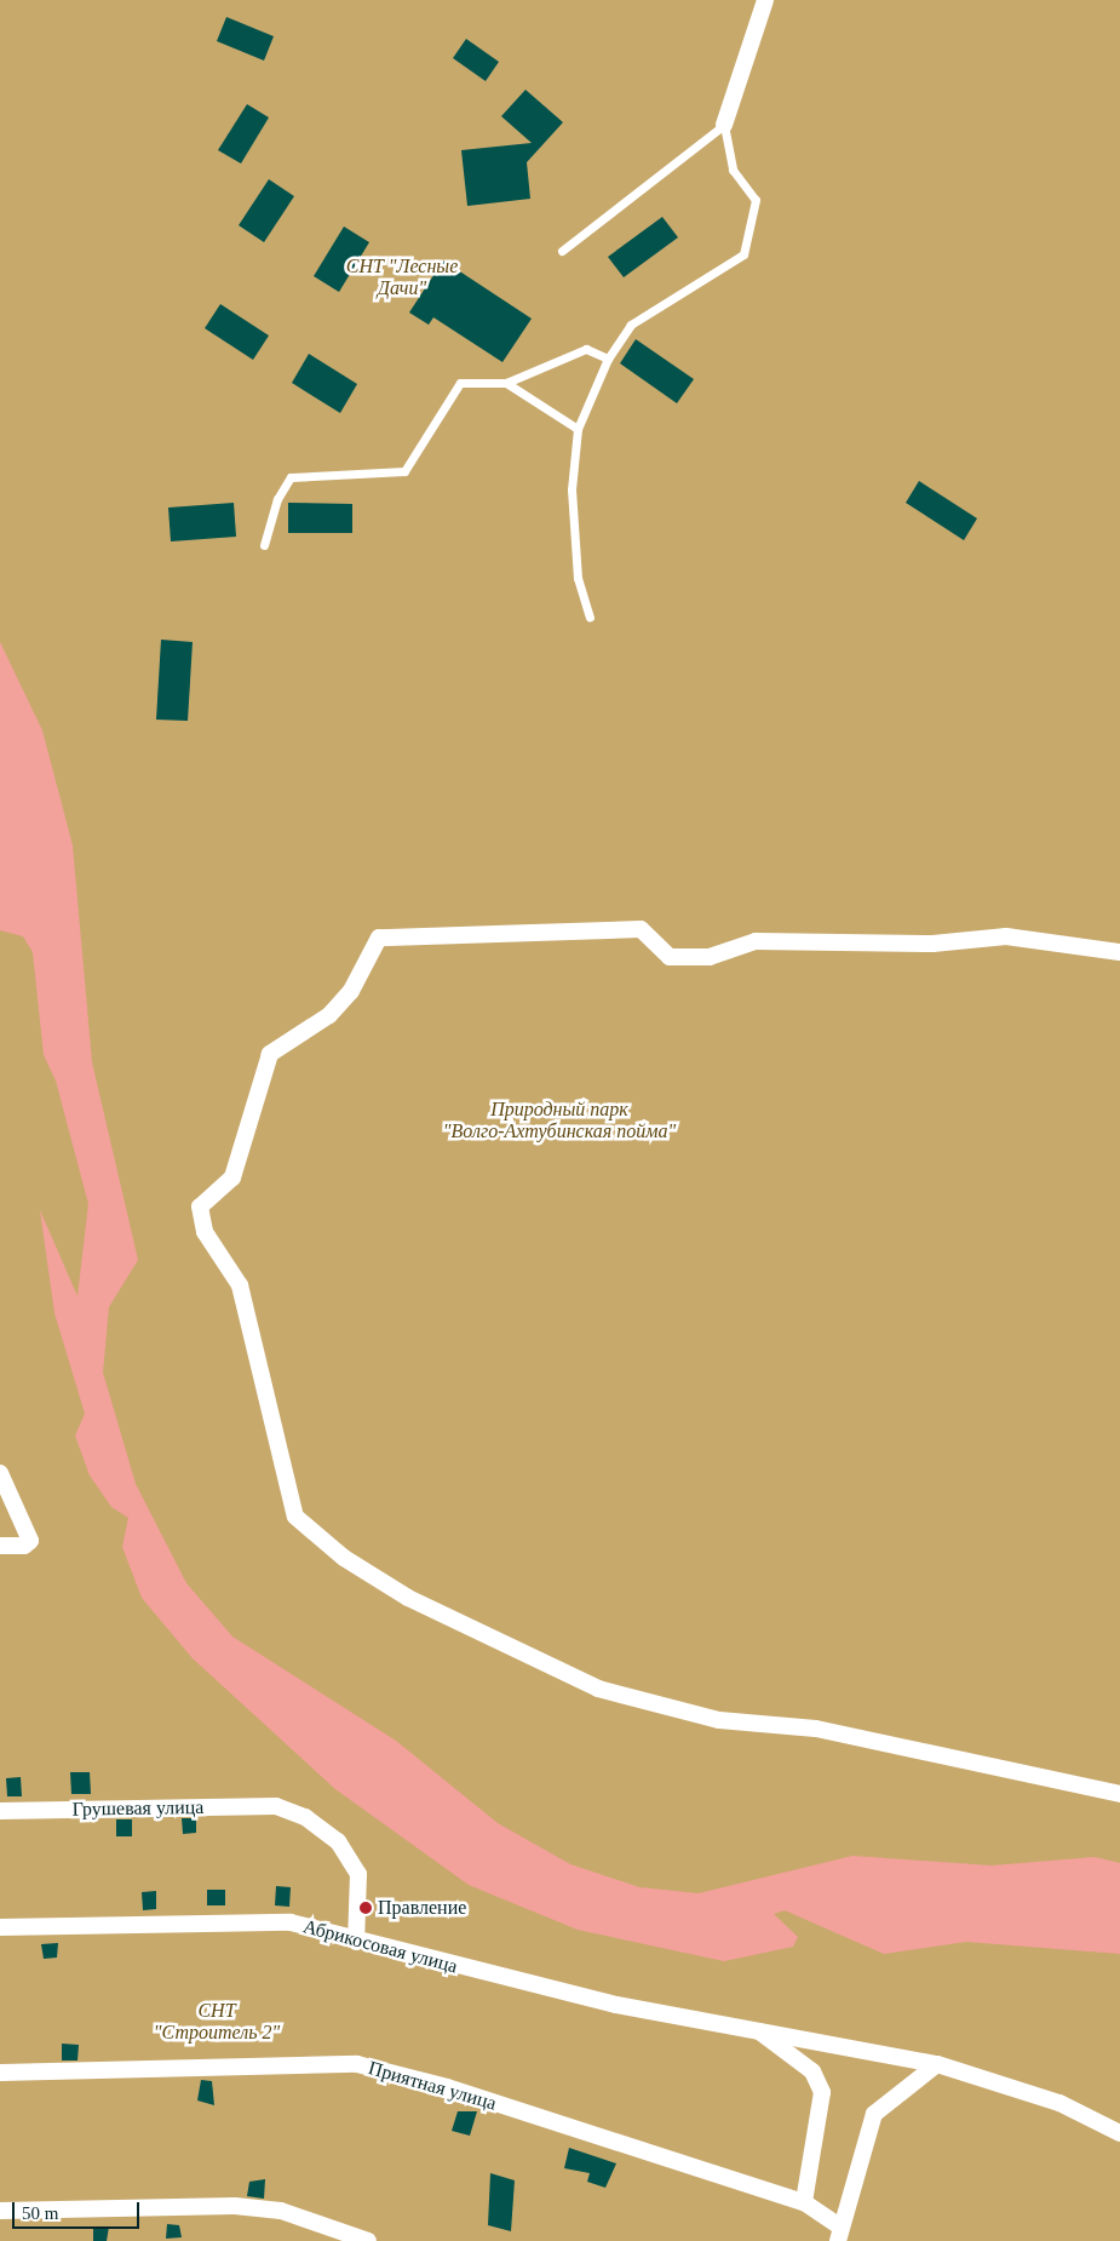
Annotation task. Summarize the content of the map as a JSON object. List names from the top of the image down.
{
  "streets": {
    "street": ["Грушевая улица", "Абрикосовая улица", "Приятная улица"]
  },
  "crossings": [
    ["Грушевая улица", "Абрикосовая улица"]
  ],
  "parks": ["СНТ \"Лесные Дачи\"", "Природный парк \"Волго-Ахтубинская пойма\"", "СНТ \"Строитель 2\""],
  "places": ["Правление"],
  "scale_bar": "50 m"
}
